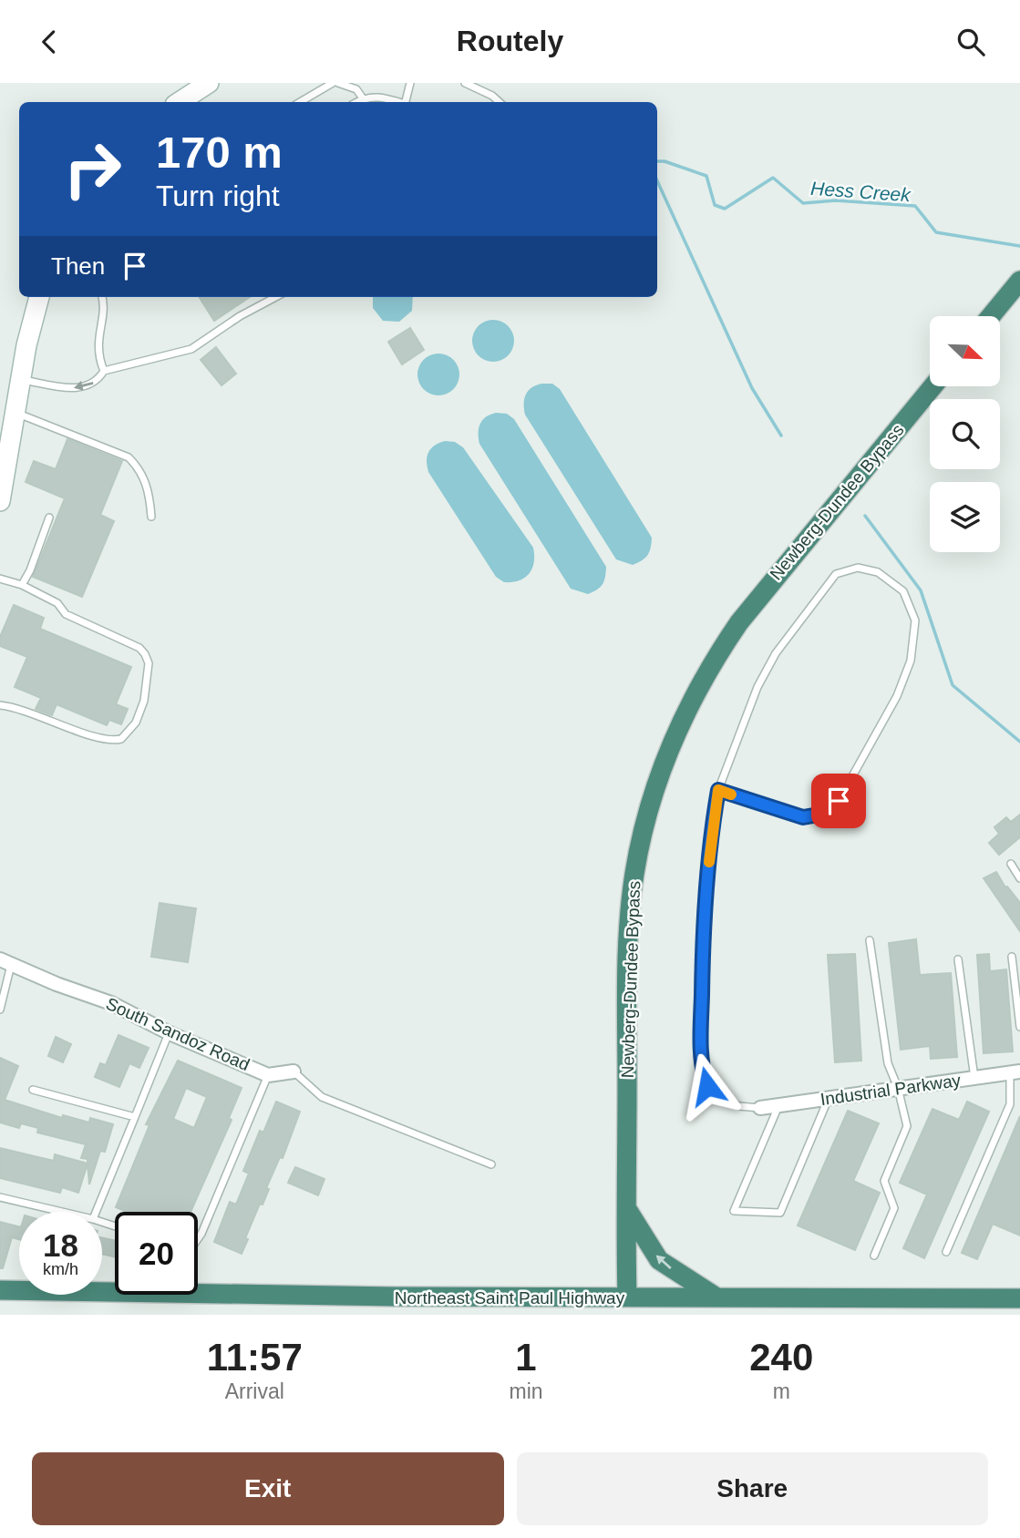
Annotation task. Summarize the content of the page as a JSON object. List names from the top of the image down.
{
  "streets": {
    "highway": ["Newberg-Dundee Bypass", "Northeast Saint Paul Highway"],
    "street": ["South Sandoz Road", "Industrial Parkway"]
  },
  "crossings": [
    ["Newberg-Dundee Bypass", "Northeast Saint Paul Highway"]
  ],
  "water": ["Hess Creek"],
  "north": "bottom right",
  "page": {
    "header": "Routely",
    "turn": ["170 m", "Turn right"],
    "then": "Then",
    "speed": "18 km/h",
    "limit": "20",
    "eta": [
      "11:57",
      "Arrival",
      "1",
      "min",
      "240",
      "m"
    ],
    "buttons": ["Exit", "Share"]
  }
}
